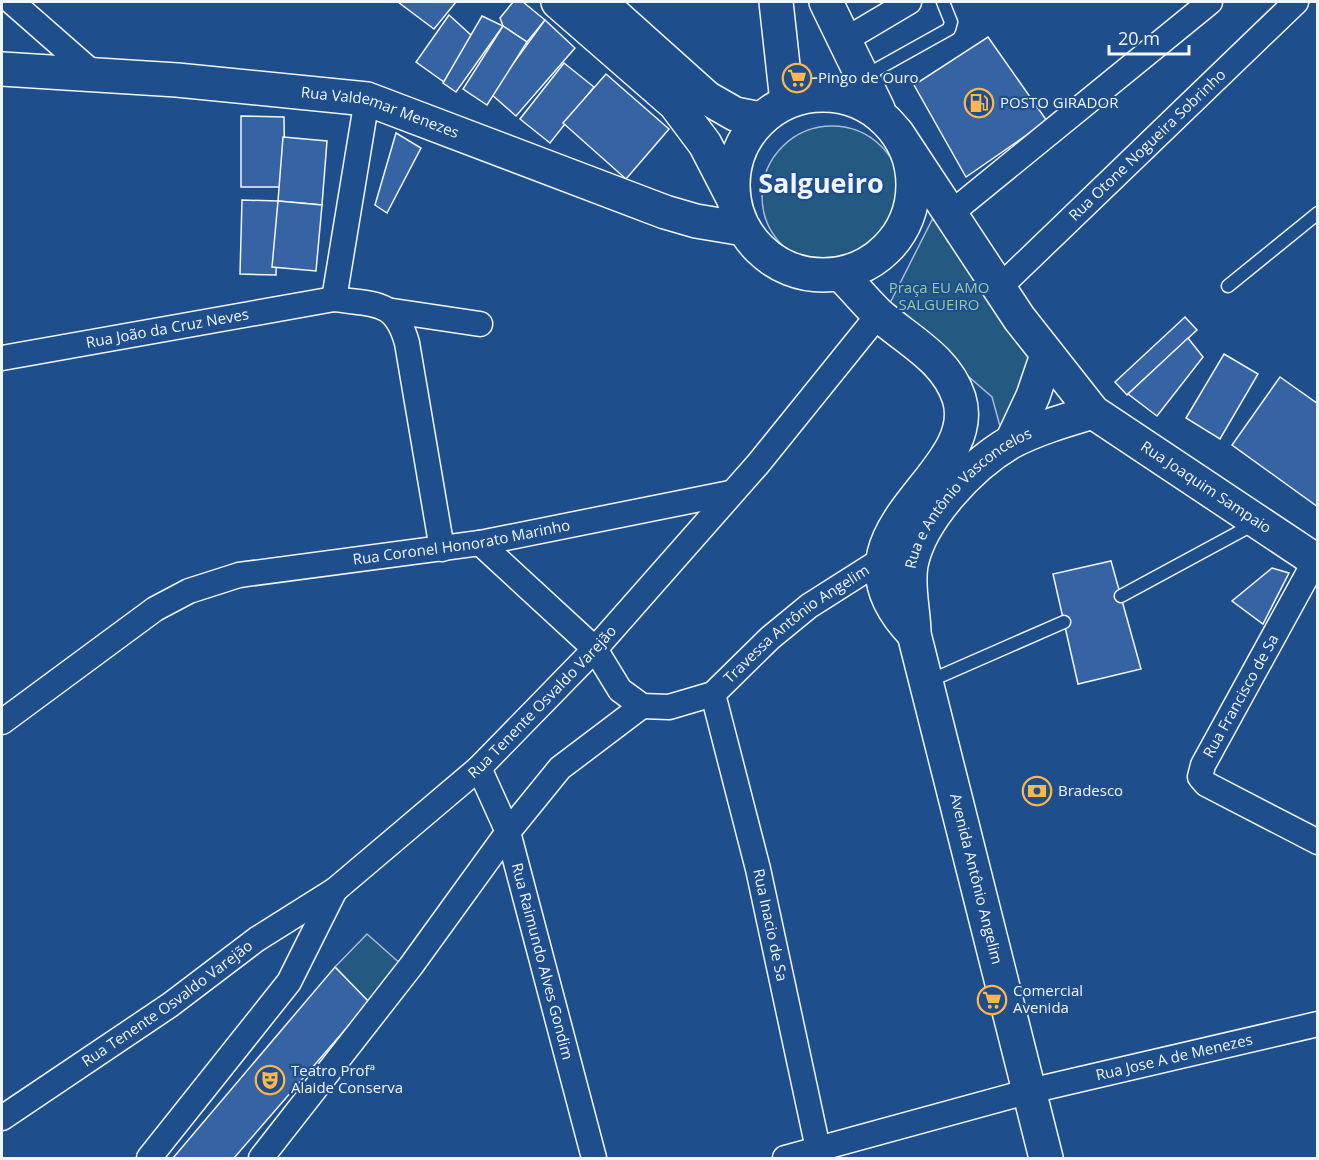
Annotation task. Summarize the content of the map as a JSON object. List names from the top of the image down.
{
  "streets": {
    "main road": [
      "Rua Valdemar Menezes",
      "Rua Joaquim Sampaio",
      "Rua e Antônio Vasconcelos",
      "Avenida Antônio Angelim"
    ],
    "street": [
      "Rua Otone Nogueira Sobrinho",
      "Rua João da Cruz Neves",
      "Rua Coronel Honorato Marinho",
      "Travessa Antônio Angelim",
      "Rua Francisco de Sa",
      "Rua Tenente Osvaldo Varejão",
      "Rua Inacio de Sa",
      "Rua Raimundo Alves Gondim",
      "Rua Jose A de Menezes"
    ]
  },
  "crossings": [
    ["Rua Valdemar Menezes", "Rua Joaquim Sampaio"],
    ["Rua Otone Nogueira Sobrinho", "Rua Joaquim Sampaio"],
    ["Rua Joaquim Sampaio", "Rua e Antônio Vasconcelos"],
    ["Rua Joaquim Sampaio", "Rua Francisco de Sa"],
    ["Rua e Antônio Vasconcelos", "Avenida Antônio Angelim"],
    ["Rua Coronel Honorato Marinho", "Rua Tenente Osvaldo Varejão"],
    ["Travessa Antônio Angelim", "Rua Inacio de Sa"],
    ["Rua Tenente Osvaldo Varejão", "Rua Raimundo Alves Gondim"],
    ["Avenida Antônio Angelim", "Rua Jose A de Menezes"],
    ["Rua Inacio de Sa", "Rua Jose A de Menezes"]
  ],
  "districts": ["Salgueiro"],
  "parks": ["Praça EU AMO SALGUEIRO"],
  "places": {
    "supermarket": ["Pingo de Ouro", "Comercial Avenida"],
    "fuel station": ["POSTO GIRADOR"],
    "bank": ["Bradesco"],
    "theatre": ["Teatro Profª Alaide Conserva"]
  },
  "scale_bar": "20 m"
}
